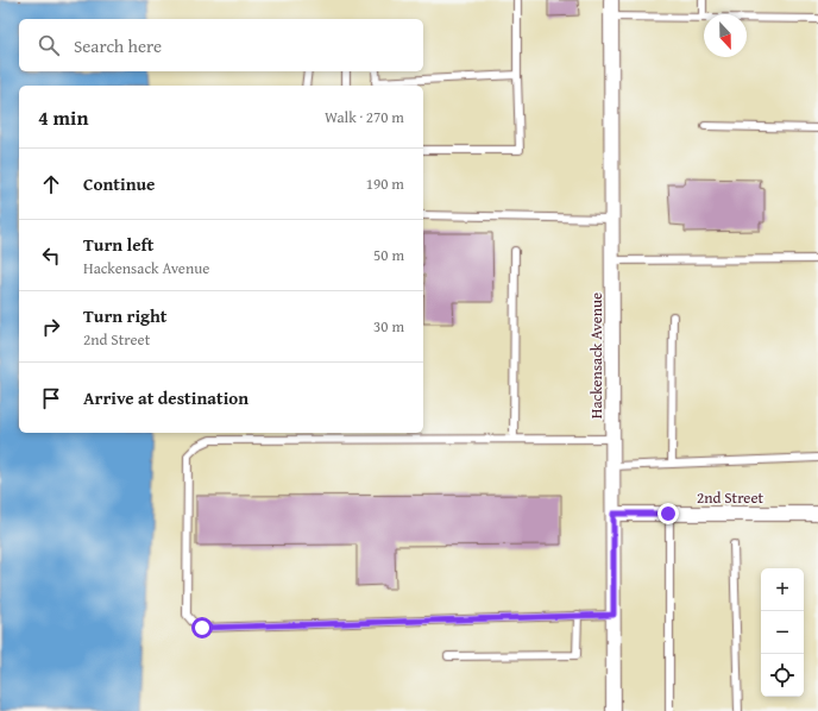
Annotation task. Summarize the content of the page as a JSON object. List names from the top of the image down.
{
  "streets": {
    "street": ["Hackensack Avenue", "2nd Street"]
  },
  "crossings": [
    ["Hackensack Avenue", "2nd Street"]
  ],
  "north": "bottom",
  "page": {
    "search": "Search here",
    "heading": ["4 min", "Walk · 270 m"],
    "list": [
      ["Continue", "190 m"],
      ["Turn left", "Hackensack Avenue", "50 m"],
      ["Turn right", "2nd Street", "30 m"],
      "Arrive at destination"
    ],
    "map_buttons": ["+", "−"]
  }
}
